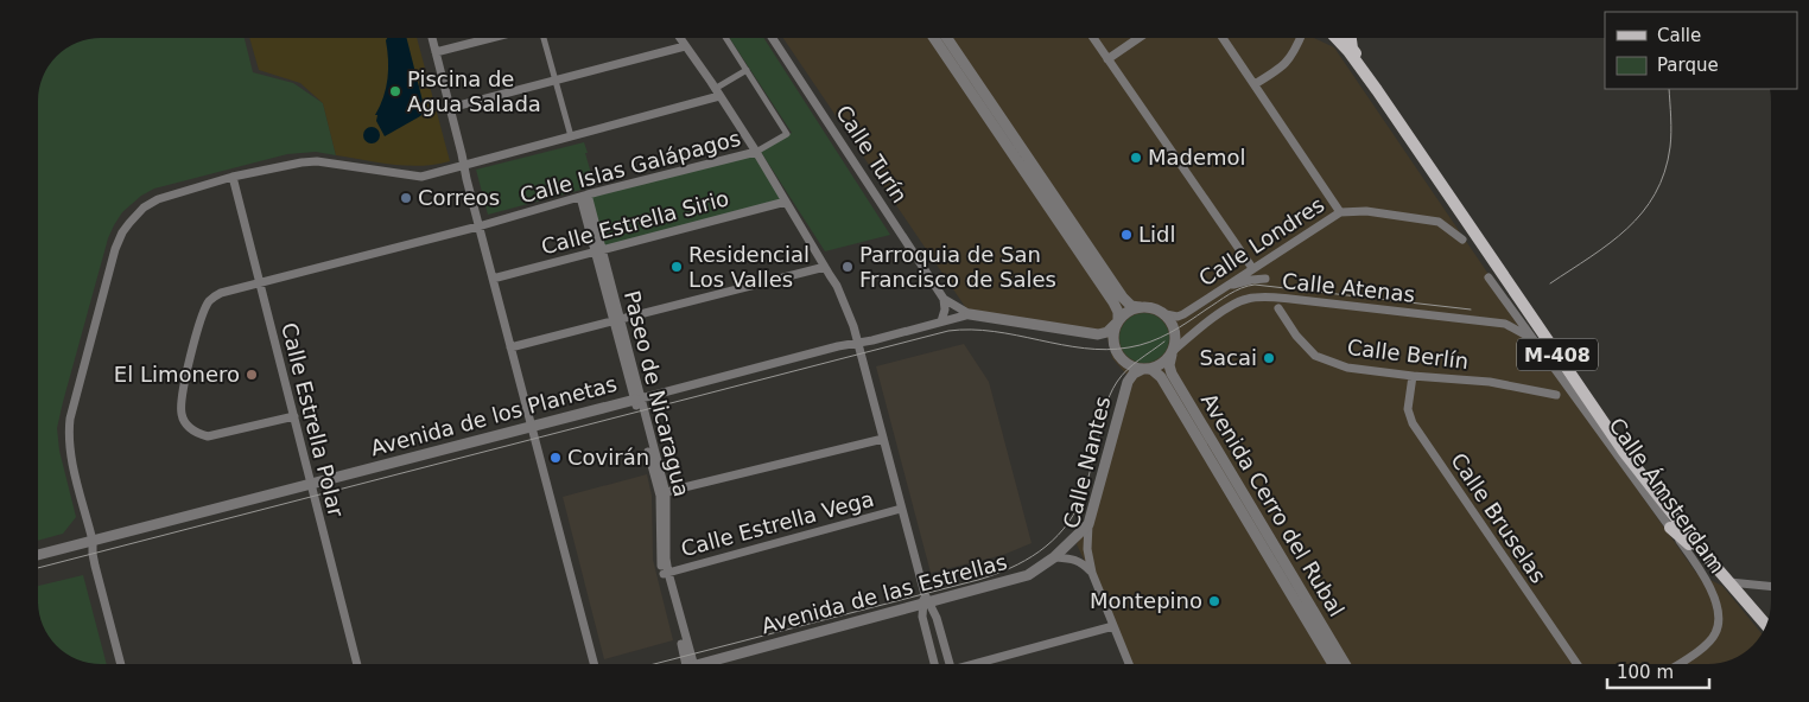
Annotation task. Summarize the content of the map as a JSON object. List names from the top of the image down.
{
  "streets": {
    "main road": ["M-408"],
    "street": [
      "Calle Turín",
      "Calle Islas Galápagos",
      "Calle Estrella Sirio",
      "Calle Londres",
      "Calle Atenas",
      "Calle Berlín",
      "Paseo de Nicaragua",
      "Avenida de los Planetas",
      "Calle Estrella Polar",
      "Calle Nantes",
      "Calle Ámsterdam",
      "Avenida Cerro del Rubal",
      "Calle Bruselas",
      "Calle Estrella Vega",
      "Avenida de las Estrellas"
    ]
  },
  "crossings": [
    ["Calle Turín", "Calle Londres"],
    ["Calle Turín", "Calle Atenas"],
    ["Calle Turín", "Avenida de los Planetas"],
    ["Calle Turín", "Calle Nantes"],
    ["Calle Turín", "Avenida Cerro del Rubal"],
    ["Calle Islas Galápagos", "Paseo de Nicaragua"],
    ["Calle Islas Galápagos", "Calle Estrella Polar"],
    ["Calle Estrella Sirio", "Paseo de Nicaragua"],
    ["Calle Londres", "Calle Atenas"],
    ["Calle Londres", "Calle Nantes"],
    ["Calle Londres", "Avenida Cerro del Rubal"],
    ["Calle Atenas", "Calle Berlín"],
    ["Calle Atenas", "Calle Nantes"],
    ["Calle Atenas", "Calle Ámsterdam"],
    ["Calle Atenas", "Avenida Cerro del Rubal"],
    ["Calle Berlín", "Calle Bruselas"],
    ["M-408", "Calle Ámsterdam"],
    ["Paseo de Nicaragua", "Avenida de los Planetas"],
    ["Paseo de Nicaragua", "Calle Estrella Vega"],
    ["Avenida de los Planetas", "Calle Estrella Polar"],
    ["Calle Nantes", "Avenida Cerro del Rubal"],
    ["Calle Nantes", "Avenida de las Estrellas"]
  ],
  "places": [
    "Piscina de Agua Salada",
    "Mademol",
    "Correos",
    "Lidl",
    "Residencial Los Valles",
    "Parroquia de San Francisco de Sales",
    "Sacai",
    "El Limonero",
    "Covirán",
    "Montepino"
  ],
  "legend": ["Calle", "Parque"],
  "scale_bar": "100 m"
}
